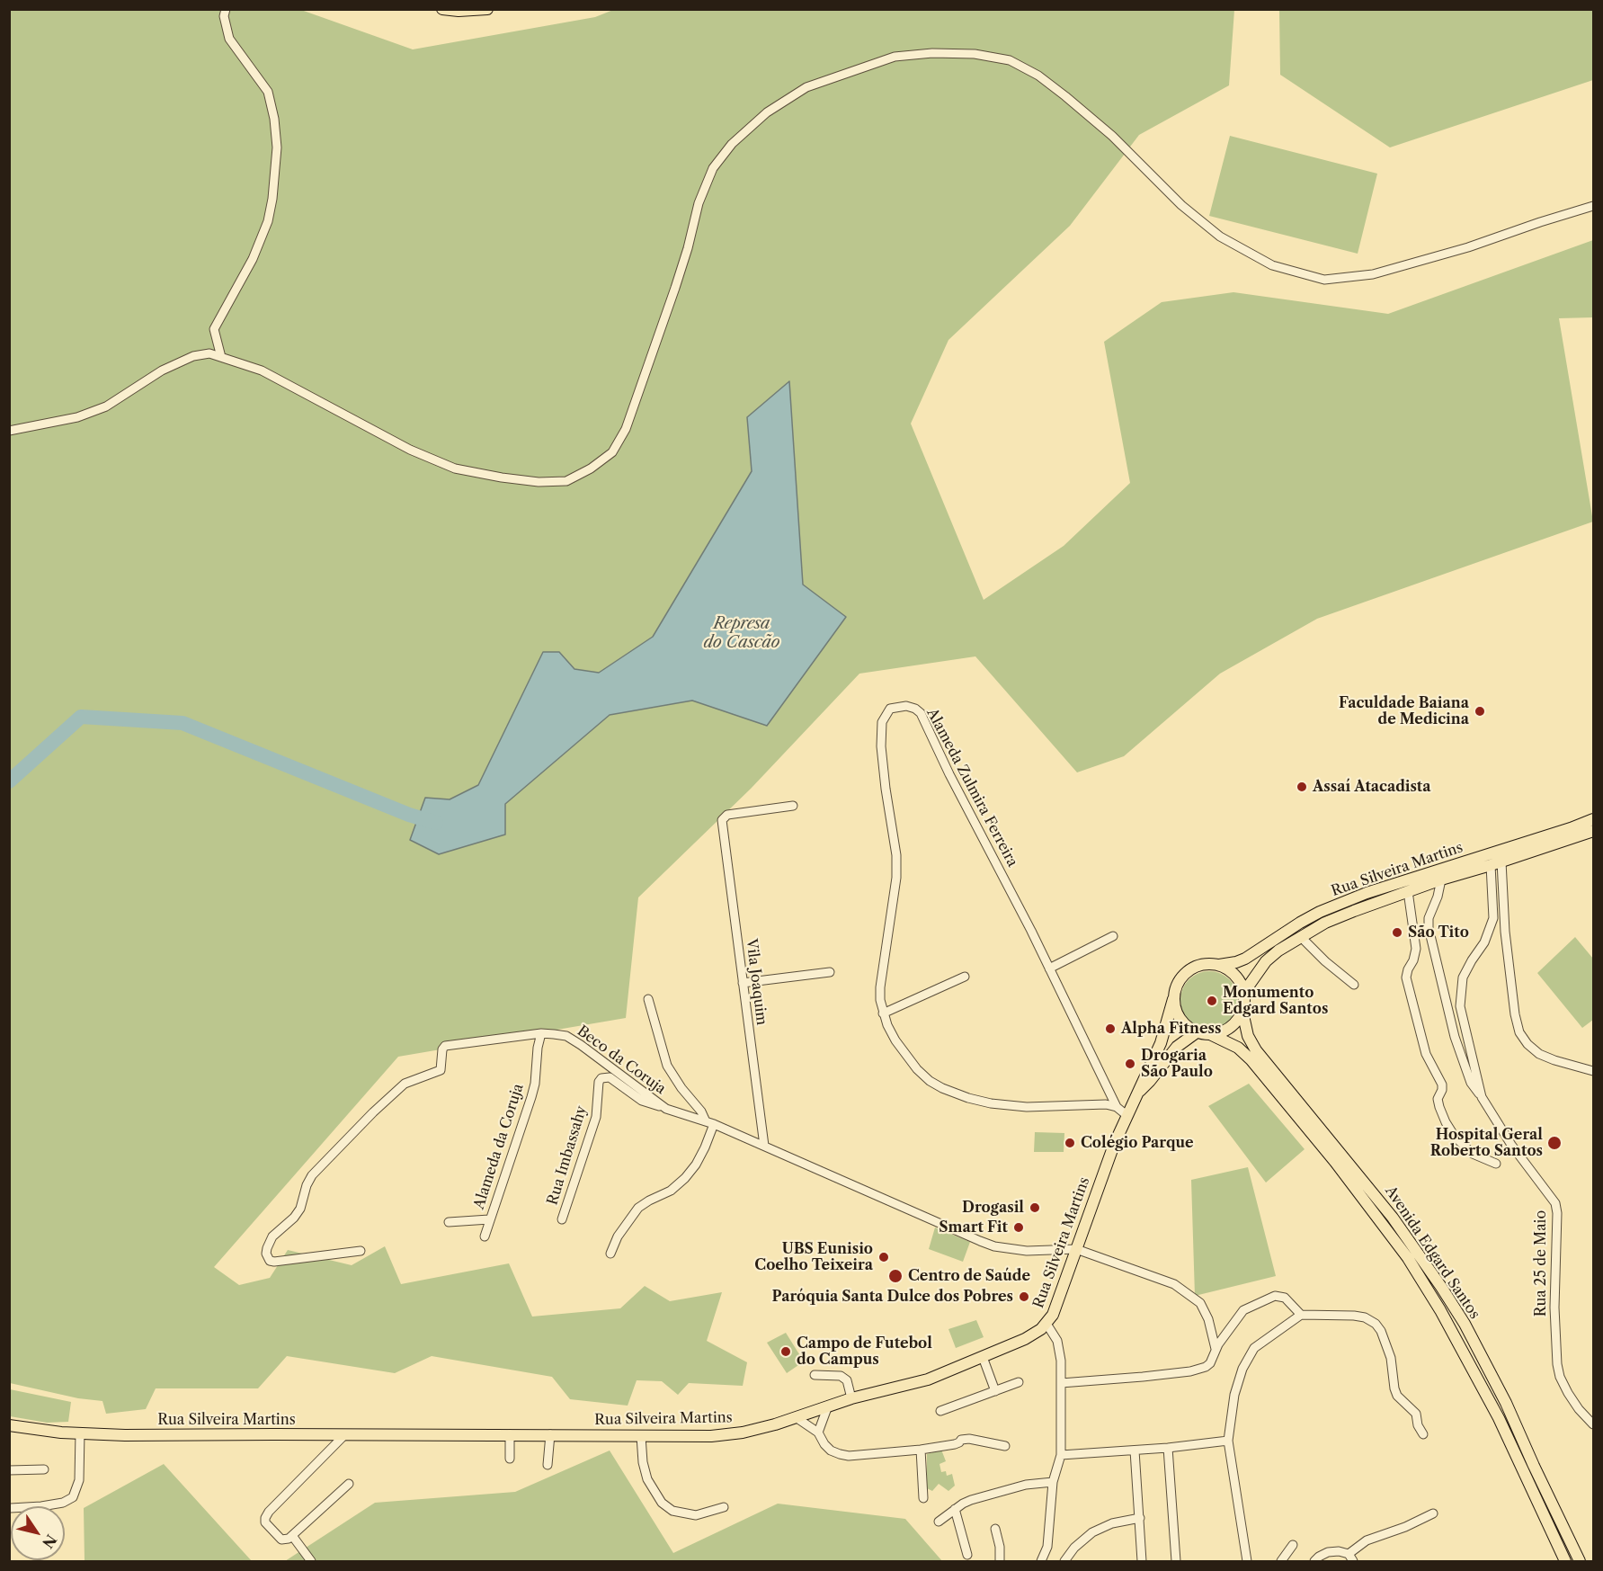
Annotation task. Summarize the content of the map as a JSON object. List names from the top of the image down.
{
  "streets": {
    "main road": ["Rua Silveira Martins", "Avenida Edgard Santos"],
    "street": [
      "Alameda Zulmira Ferreira",
      "Vila Joaquim",
      "Beco da Coruja",
      "Alameda da Coruja",
      "Rua Imbassahy",
      "Rua 25 de Maio"
    ]
  },
  "crossings": [
    ["Alameda Zulmira Ferreira", "Rua Silveira Martins"],
    ["Rua Silveira Martins", "Beco da Coruja"],
    ["Rua Silveira Martins", "Avenida Edgard Santos"],
    ["Rua Silveira Martins", "Rua 25 de Maio"],
    ["Vila Joaquim", "Beco da Coruja"],
    ["Beco da Coruja", "Alameda da Coruja"],
    ["Beco da Coruja", "Rua Imbassahy"]
  ],
  "water": ["Represa do Cascão"],
  "places": [
    "Faculdade Baiana de Medicina",
    "Assaí Atacadista",
    "São Tito",
    "Monumento Edgard Santos",
    "Alpha Fitness",
    "Drogaria São Paulo",
    "Colégio Parque",
    "Hospital Geral Roberto Santos",
    "Drogasil",
    "Smart Fit",
    "UBS Eunisio Coelho Teixeira",
    "Centro de Saúde",
    "Paróquia Santa Dulce dos Pobres",
    "Campo de Futebol do Campus"
  ],
  "north": "bottom right"
}
